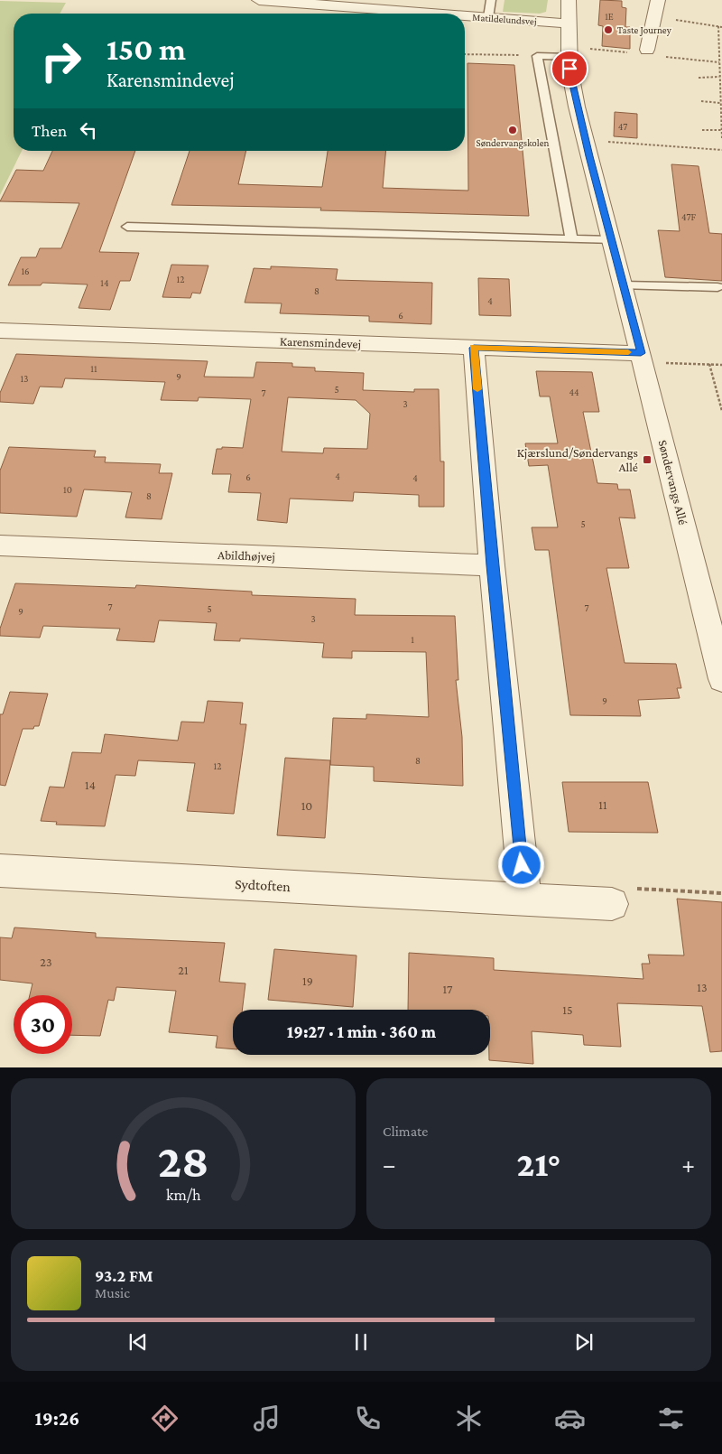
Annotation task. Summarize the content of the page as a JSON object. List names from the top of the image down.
{
  "streets": {
    "street": [
      "Matildelundsvej",
      "Karensmindevej",
      "Søndervangs Allé",
      "Abildhøjvej",
      "Sydtoften"
    ]
  },
  "crossings": [
    ["Matildelundsvej", "Søndervangs Allé"],
    ["Karensmindevej", "Søndervangs Allé"]
  ],
  "places": {
    "other": ["Taste Journey", "Søndervangskolen"],
    "transit": ["Kjærslund/Søndervangs Allé"]
  },
  "house_numbers": [
    "1E",
    "47",
    "47F",
    "16",
    "12",
    "14",
    "8",
    "4",
    "6",
    "11",
    "9",
    "13",
    "5",
    "44",
    "7",
    "3",
    "4",
    "6",
    "4",
    "10",
    "8",
    "5",
    "7",
    "7",
    "5",
    "9",
    "3",
    "1",
    "9",
    "8",
    "12",
    "14",
    "11",
    "10",
    "23",
    "21",
    "19",
    "13",
    "17",
    "15"
  ],
  "page": {
    "turn": ["150 m", "Karensmindevej"],
    "then": "Then",
    "limit": "30",
    "trip": "19:27 · 1 min · 360 m",
    "tile": "Climate",
    "heat": ["−", "21°", "+"],
    "song": ["93.2 FM", "Music"],
    "tabs": "19:26",
    "gauge": ["28", "km/h"]
  }
}
